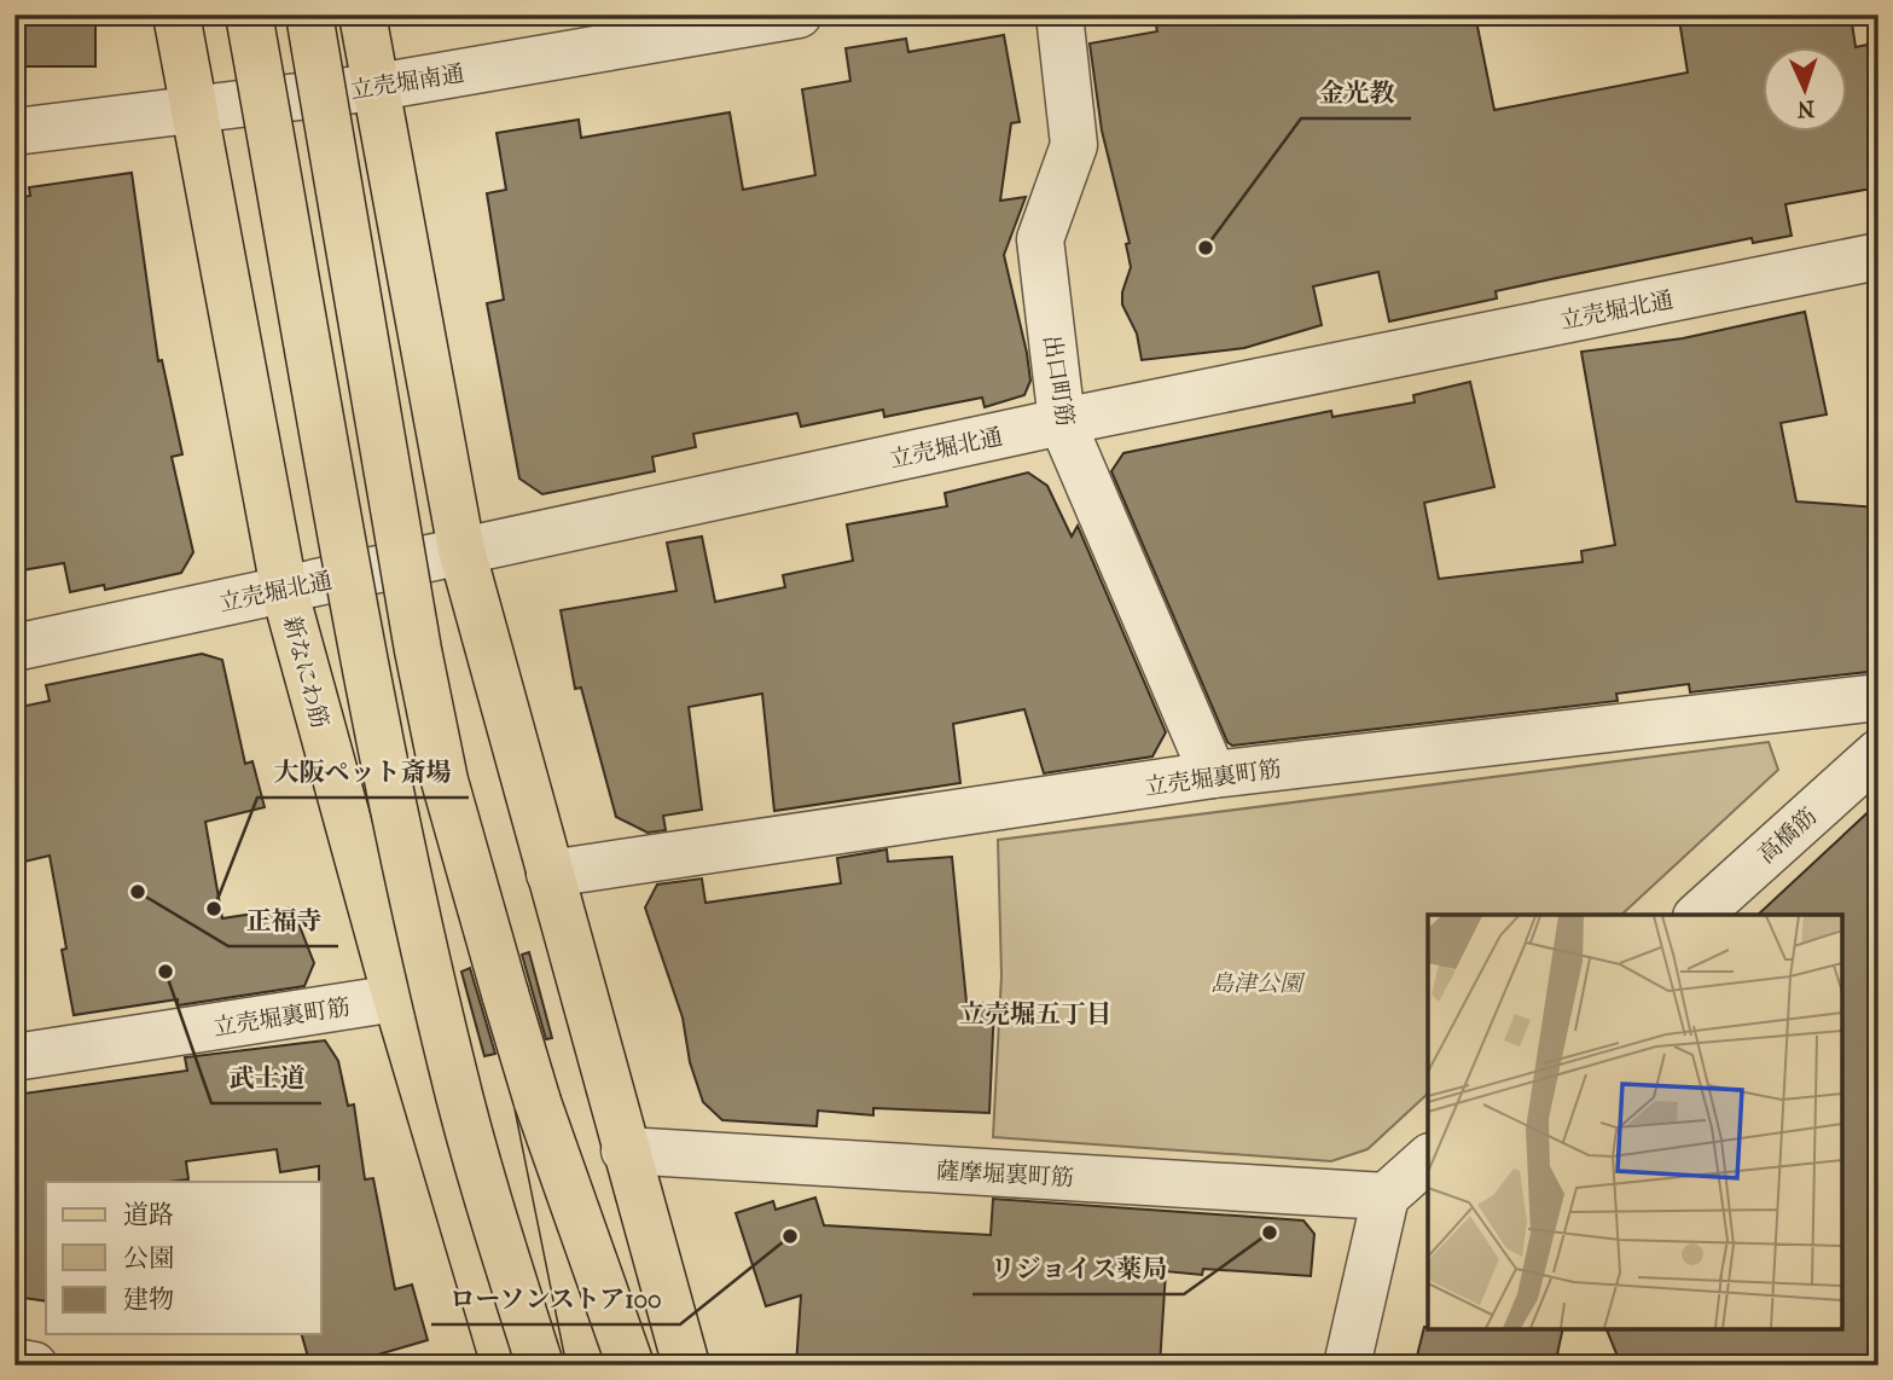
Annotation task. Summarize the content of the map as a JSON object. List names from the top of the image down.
{
  "streets": {
    "main road": ["新なにわ筋"],
    "street": [
      "立売堀南通",
      "立売堀北通",
      "出口町筋",
      "立売堀裏町筋",
      "高橋筋",
      "薩摩堀裏町筋"
    ]
  },
  "crossings": [
    ["立売堀南通", "新なにわ筋"],
    ["立売堀北通", "出口町筋"],
    ["立売堀北通", "新なにわ筋"],
    ["出口町筋", "立売堀裏町筋"],
    ["新なにわ筋", "立売堀裏町筋"]
  ],
  "districts": ["立売堀五丁目"],
  "parks": ["島津公園"],
  "places": [
    "金光教",
    "正福寺",
    "大阪ペット斎場",
    "武士道",
    "リジョイス薬局",
    "ローソンストア100"
  ],
  "legend": ["道路", "公園", "建物"],
  "north": "bottom"
}
